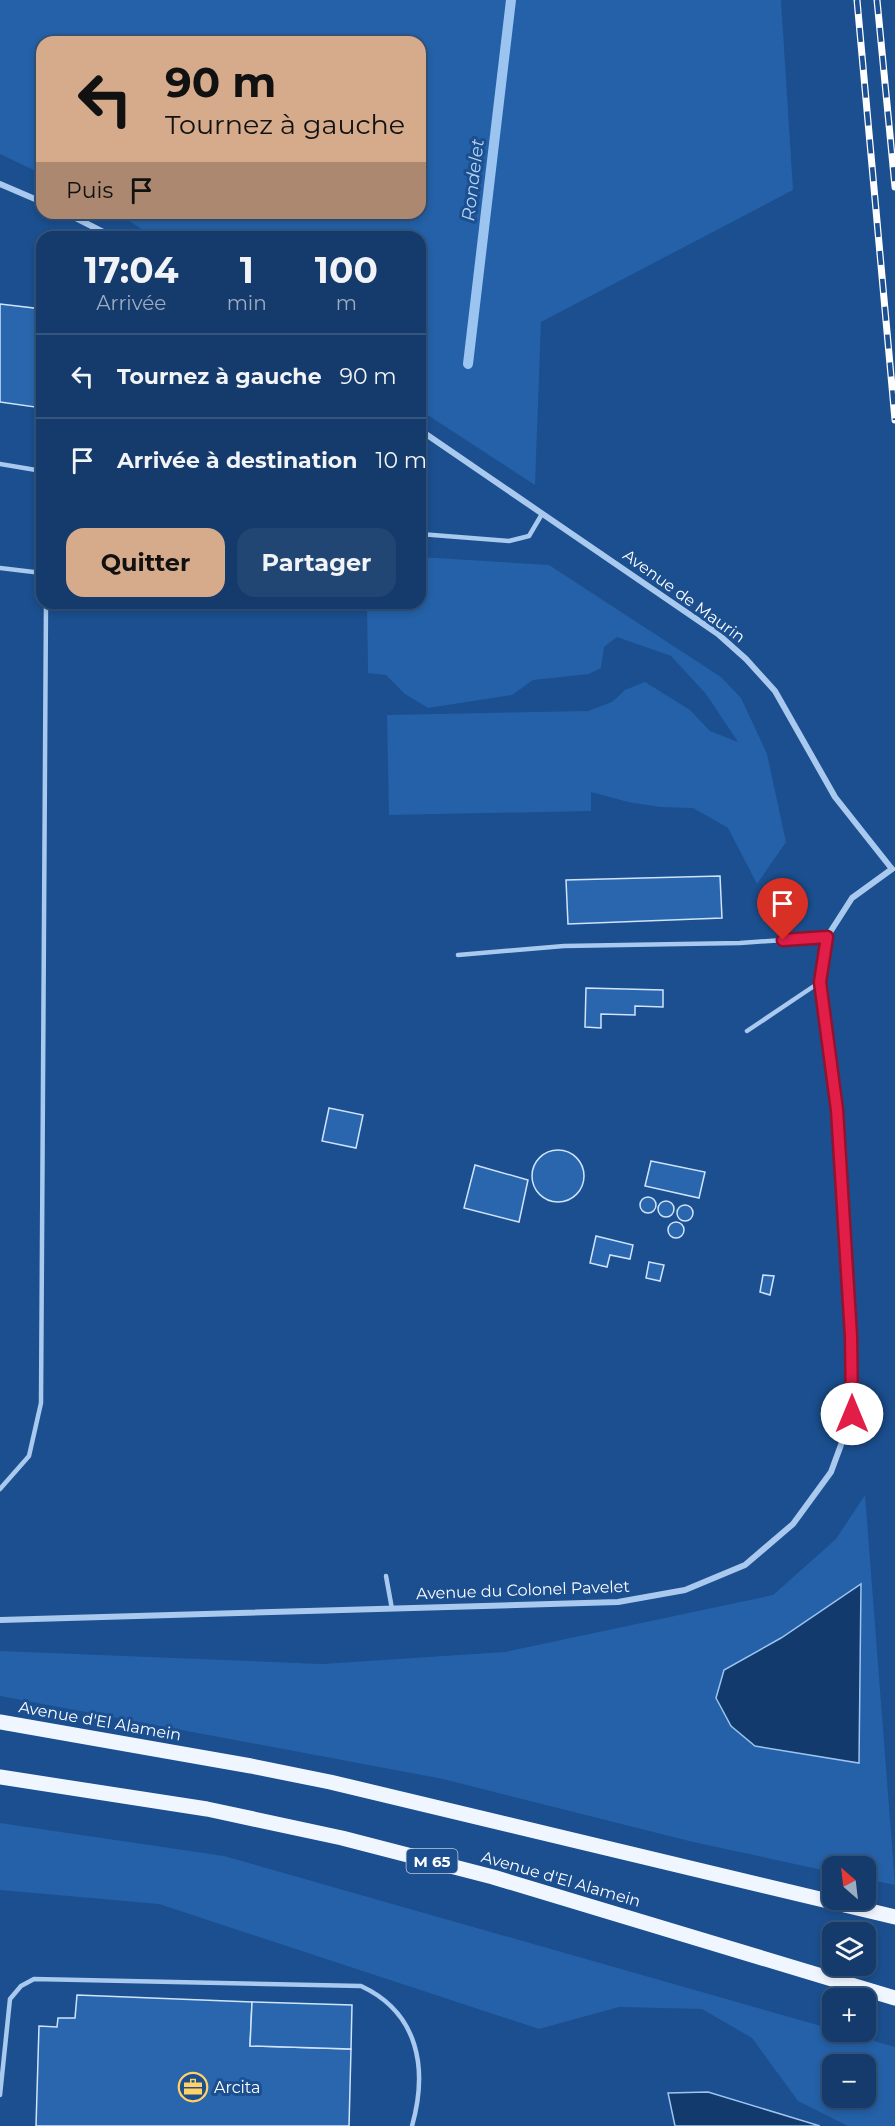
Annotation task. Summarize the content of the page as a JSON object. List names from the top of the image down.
{
  "streets": {
    "main road": ["Avenue d'El Alamein", "M 65"],
    "street": ["Avenue de Maurin", "Avenue du Colonel Pavelet"]
  },
  "crossings": [
    ["Avenue de Maurin", "Avenue du Colonel Pavelet"]
  ],
  "water": ["Rondelet"],
  "places": {
    "office": ["Arcita"]
  },
  "north": "top left",
  "page": {
    "turn": ["90 m", "Tournez à gauche"],
    "then": "Puis",
    "eta": [
      "17:04",
      "Arrivée",
      "1",
      "min",
      "100",
      "m"
    ],
    "list": [
      {
        "name": "Tournez à gauche",
        "value": "90 m"
      },
      {
        "name": "Arrivée à destination",
        "value": "10 m"
      }
    ],
    "buttons": ["Quitter", "Partager"],
    "map_buttons": ["+", "−"]
  }
}
